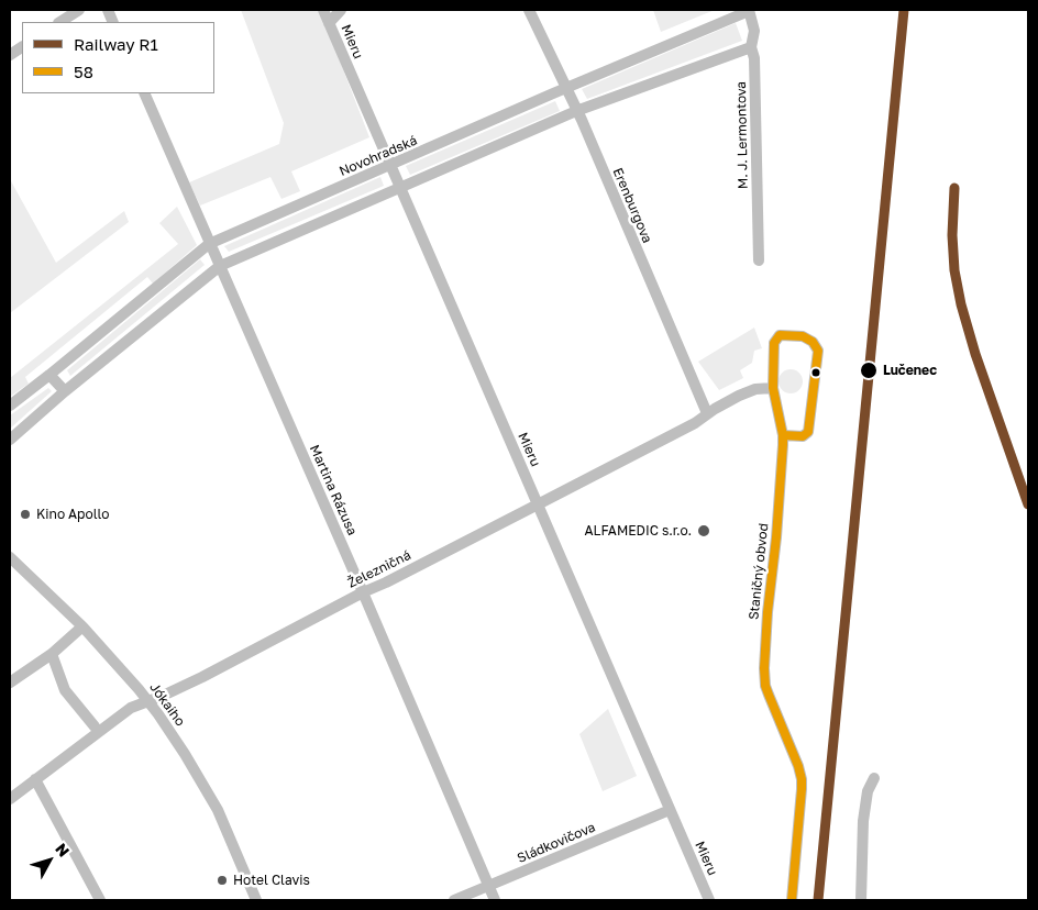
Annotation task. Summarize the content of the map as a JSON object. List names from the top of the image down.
{
  "streets": {
    "street": [
      "Mieru",
      "M. J. Lermontova",
      "Novohradská",
      "Erenburgova",
      "Martina Rázusa",
      "Železničná",
      "Staničný obvod",
      "Jókaiho",
      "Sládkovičova"
    ]
  },
  "crossings": [
    ["Mieru", "Novohradská"],
    ["Mieru", "Železničná"],
    ["Mieru", "Sládkovičova"],
    ["M. J. Lermontova", "Novohradská"],
    ["Novohradská", "Erenburgova"],
    ["Novohradská", "Martina Rázusa"],
    ["Erenburgova", "Železničná"],
    ["Martina Rázusa", "Železničná"],
    ["Martina Rázusa", "Sládkovičova"],
    ["Železničná", "Staničný obvod"],
    ["Železničná", "Jókaiho"]
  ],
  "places": [
    "Lučenec",
    "Kino Apollo",
    "ALFAMEDIC s.r.o.",
    "Hotel Clavis"
  ],
  "lines": ["rail line R1", "transit line 58"],
  "legend": ["Railway R1", "58"],
  "north": "top right"
}
